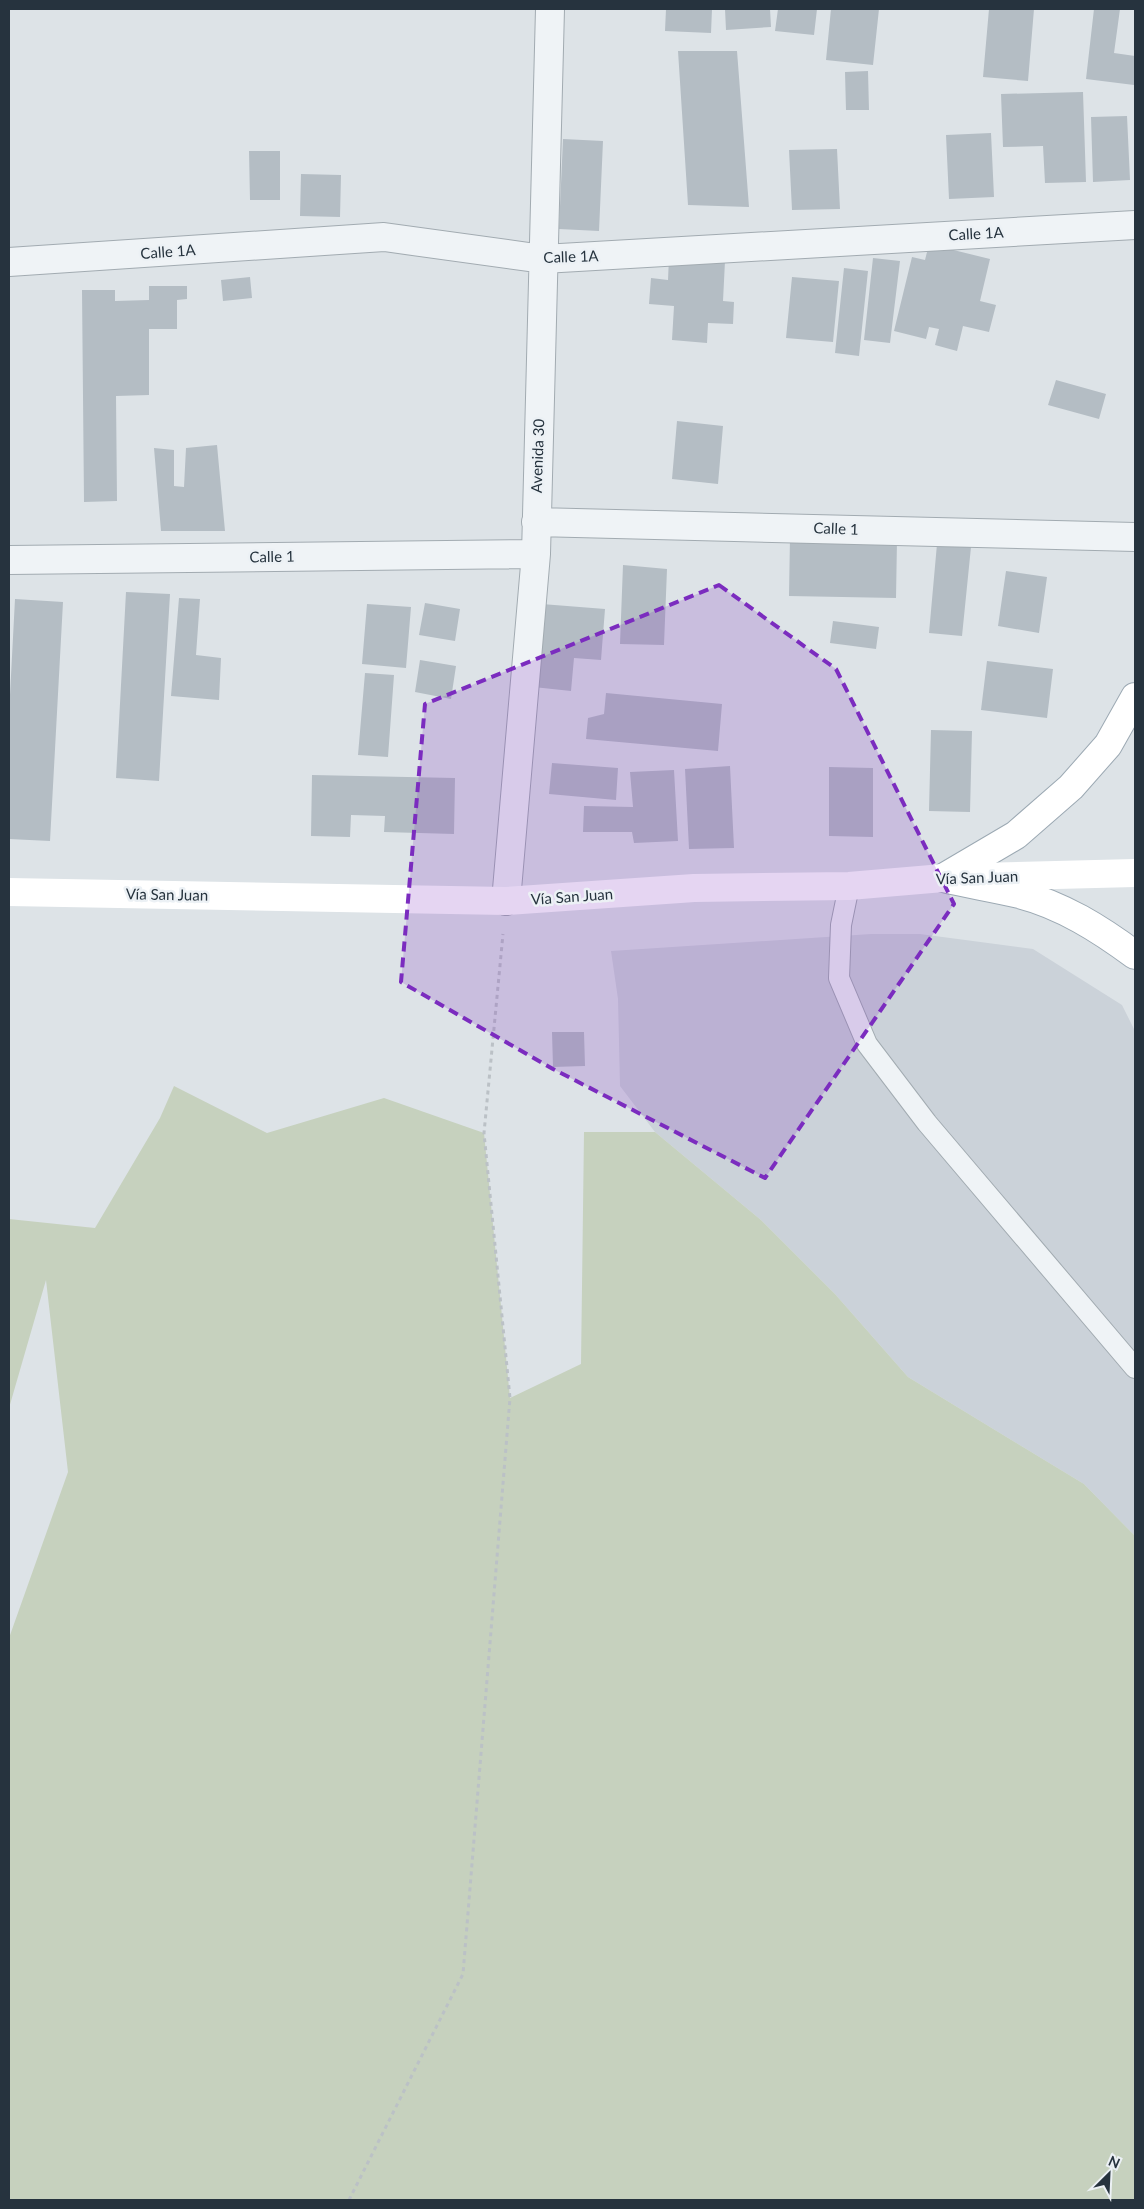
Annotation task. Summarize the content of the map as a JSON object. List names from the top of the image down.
{
  "streets": {
    "street": [
      "Calle 1A",
      "Avenida 30",
      "Calle 1",
      "Vía San Juan"
    ]
  },
  "crossings": [
    ["Calle 1A", "Avenida 30"],
    ["Avenida 30", "Calle 1"],
    ["Avenida 30", "Vía San Juan"]
  ],
  "north": "top right"
}
